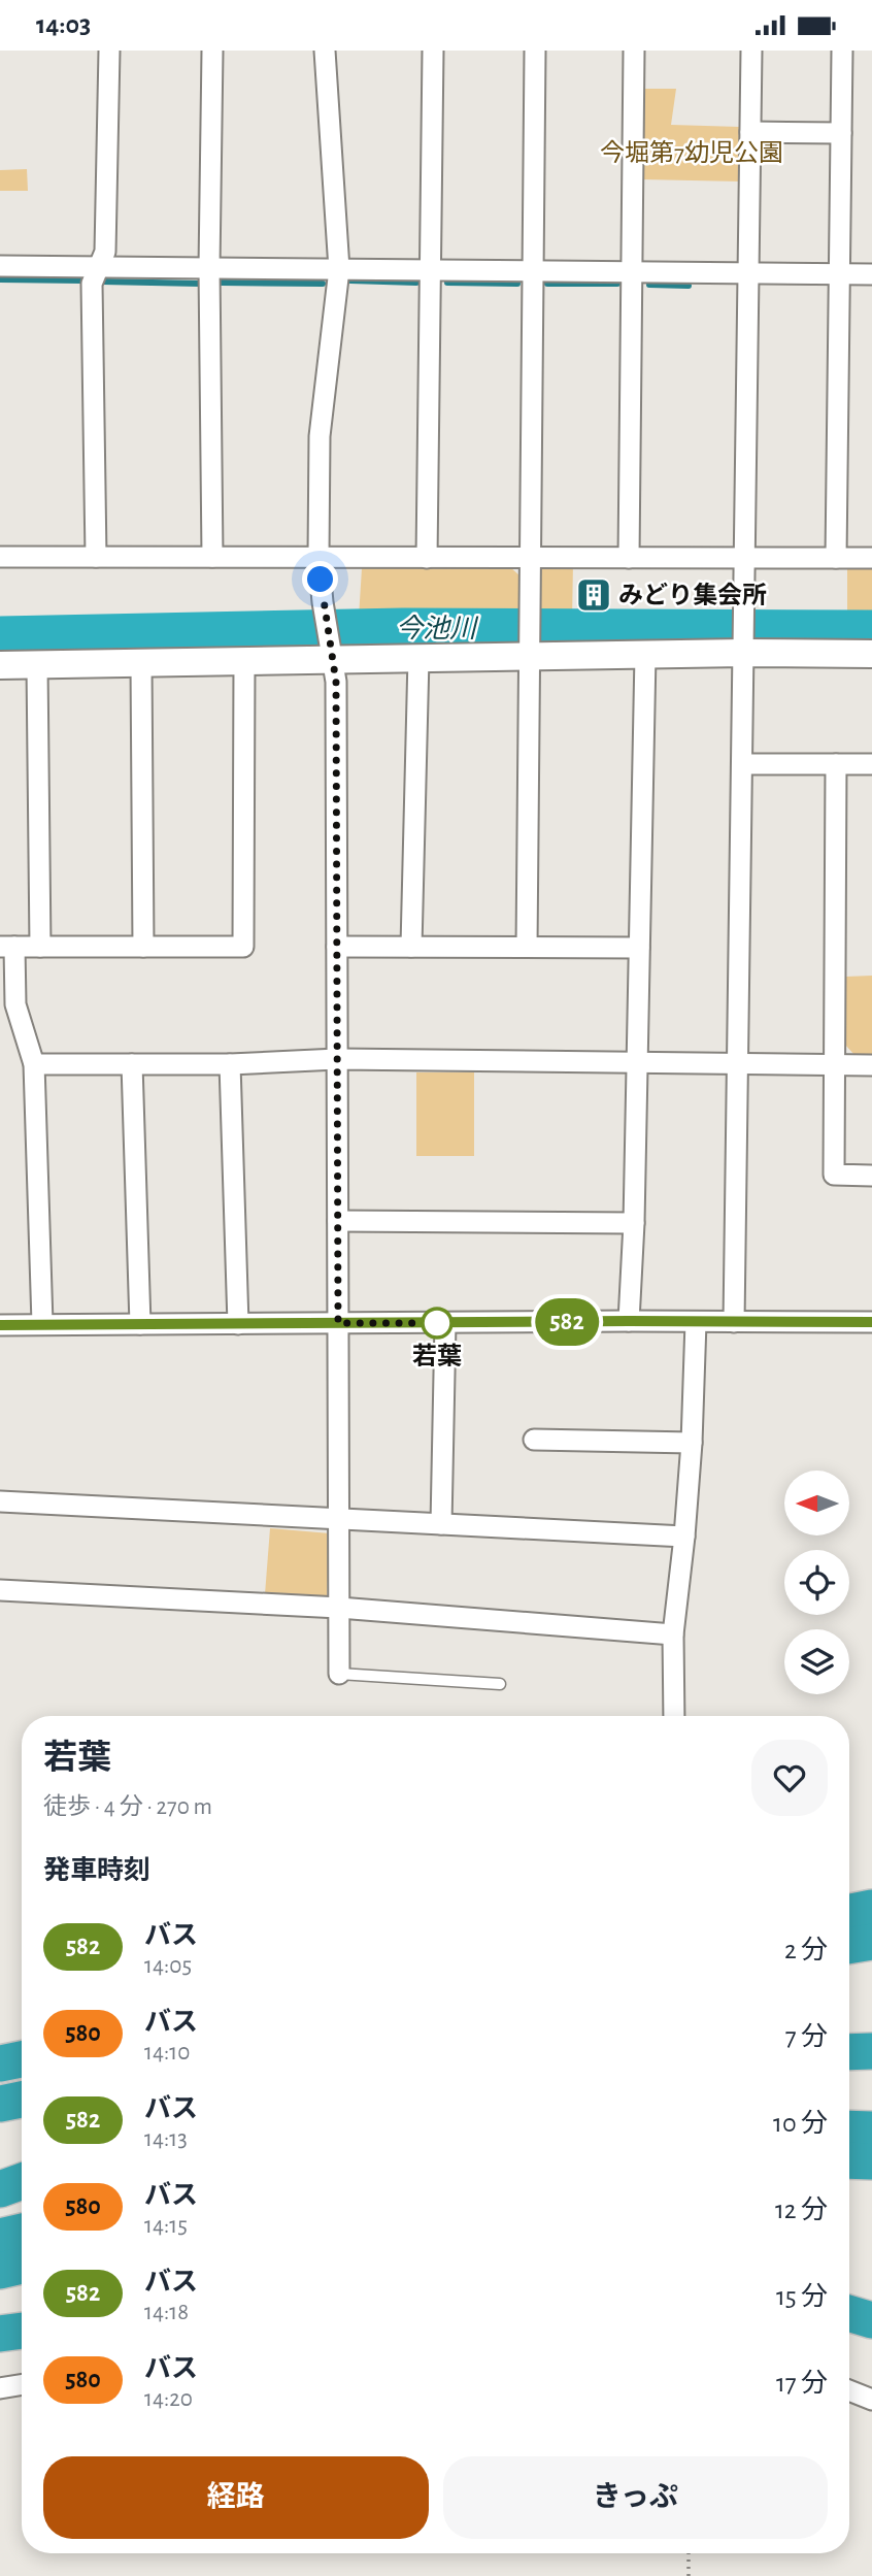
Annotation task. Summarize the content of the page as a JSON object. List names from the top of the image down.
{
  "water": ["今池川"],
  "parks": ["今堀第7幼児公園"],
  "places": {
    "building": ["みどり集会所"],
    "other": ["若葉"]
  },
  "lines": ["bus line 582"],
  "north": "left",
  "page": {
    "status": "14:03",
    "on_map": "582",
    "heading": [
      ["若葉", "徒歩 · 4 分 · 270 m"],
      "発車時刻"
    ],
    "list": [
      {
        "mark": "582",
        "name": "バス",
        "note": "14:05",
        "value": "2 分"
      },
      {
        "mark": "580",
        "name": "バス",
        "note": "14:10",
        "value": "7 分"
      },
      {
        "mark": "582",
        "name": "バス",
        "note": "14:13",
        "value": "10 分"
      },
      {
        "mark": "580",
        "name": "バス",
        "note": "14:15",
        "value": "12 分"
      },
      {
        "mark": "582",
        "name": "バス",
        "note": "14:18",
        "value": "15 分"
      },
      {
        "mark": "580",
        "name": "バス",
        "note": "14:20",
        "value": "17 分"
      }
    ],
    "buttons": ["経路", "きっぷ"]
  }
}
